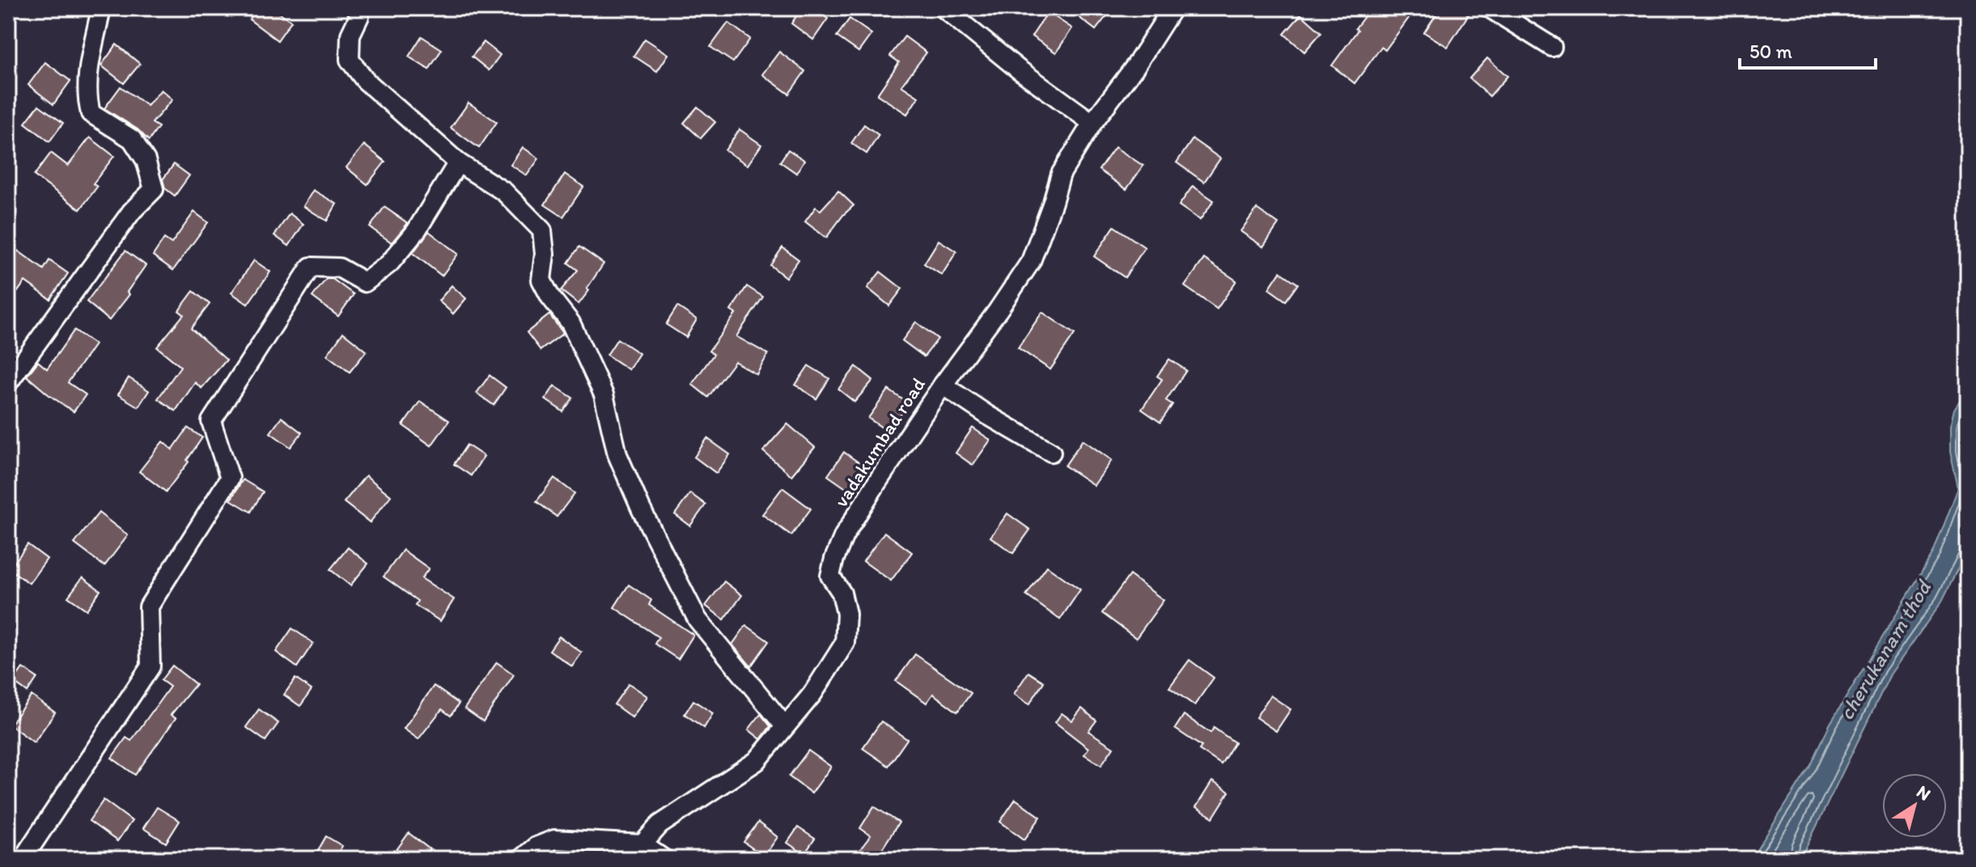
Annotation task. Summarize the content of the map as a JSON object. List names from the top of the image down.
{
  "streets": {
    "street": ["vadakumbad road"]
  },
  "water": ["cherukanam thod"],
  "scale_bar": "50 m",
  "north": "top right"
}
